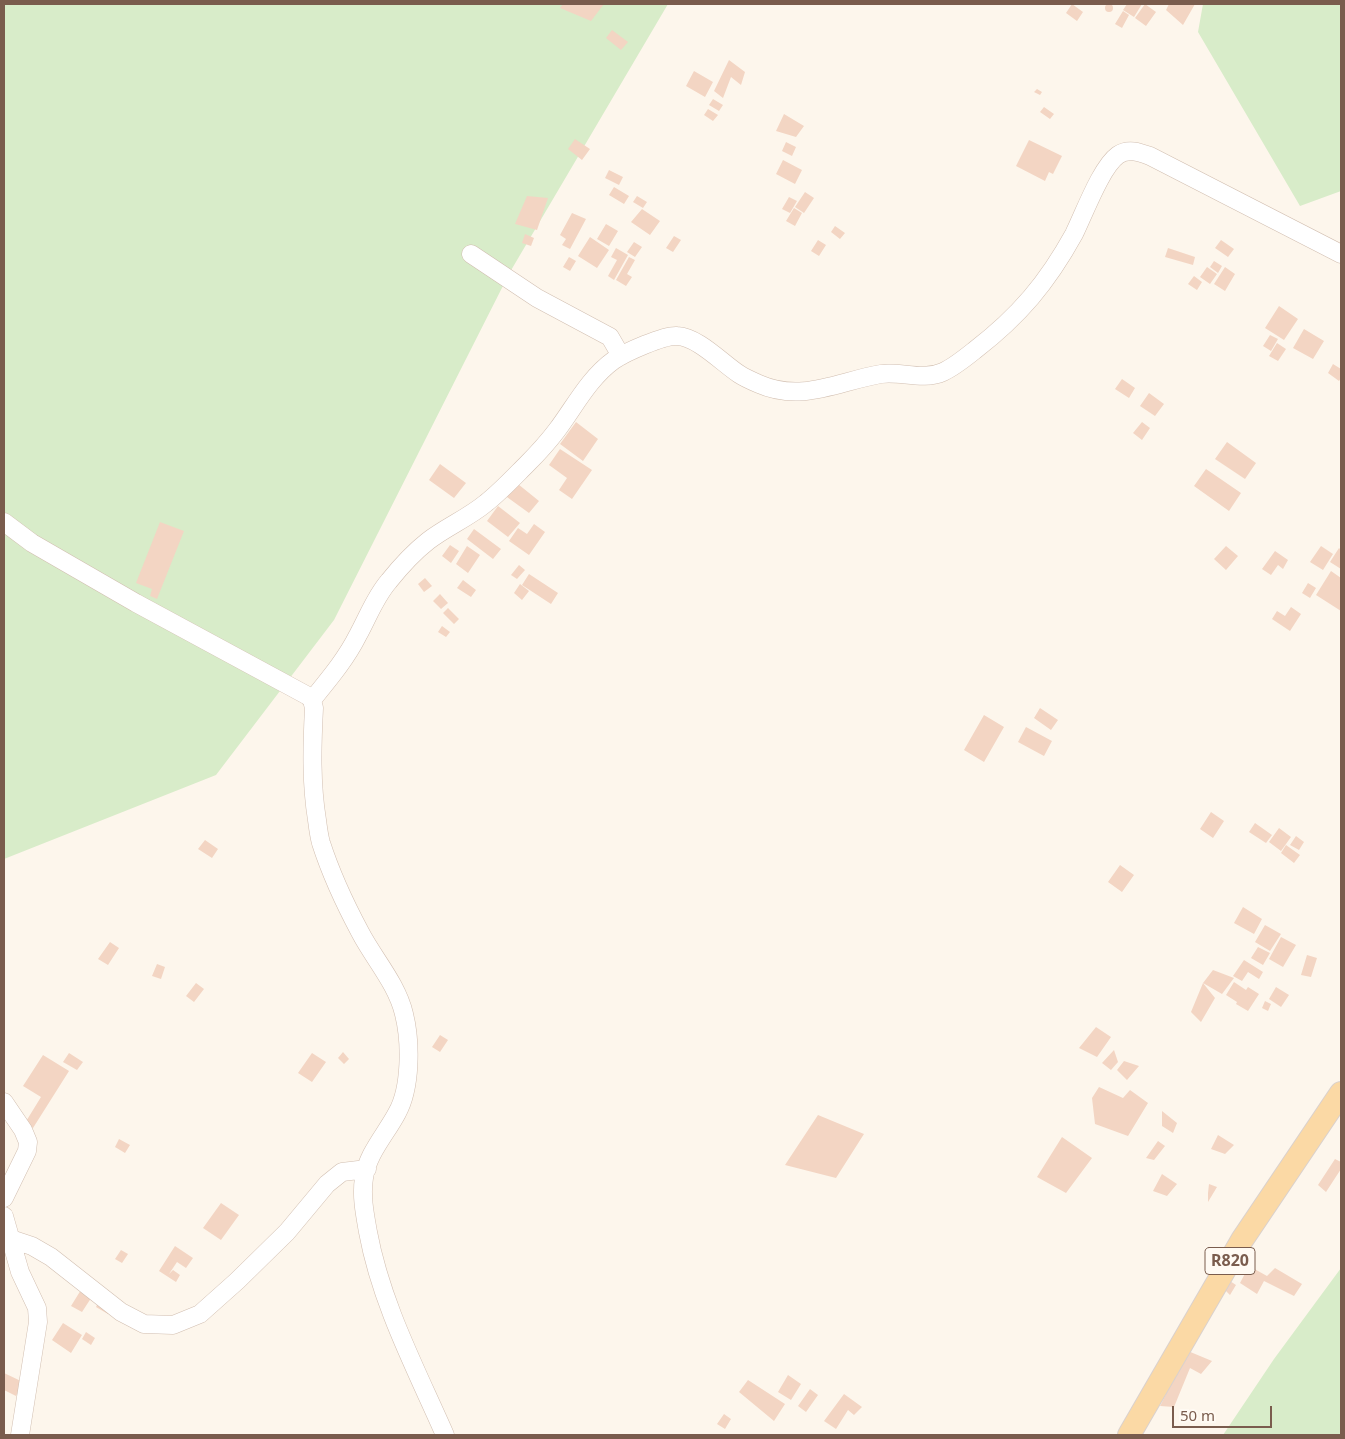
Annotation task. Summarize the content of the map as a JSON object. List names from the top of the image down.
{
  "streets": {
    "main road": ["R820"]
  },
  "scale_bar": "50 m"
}
